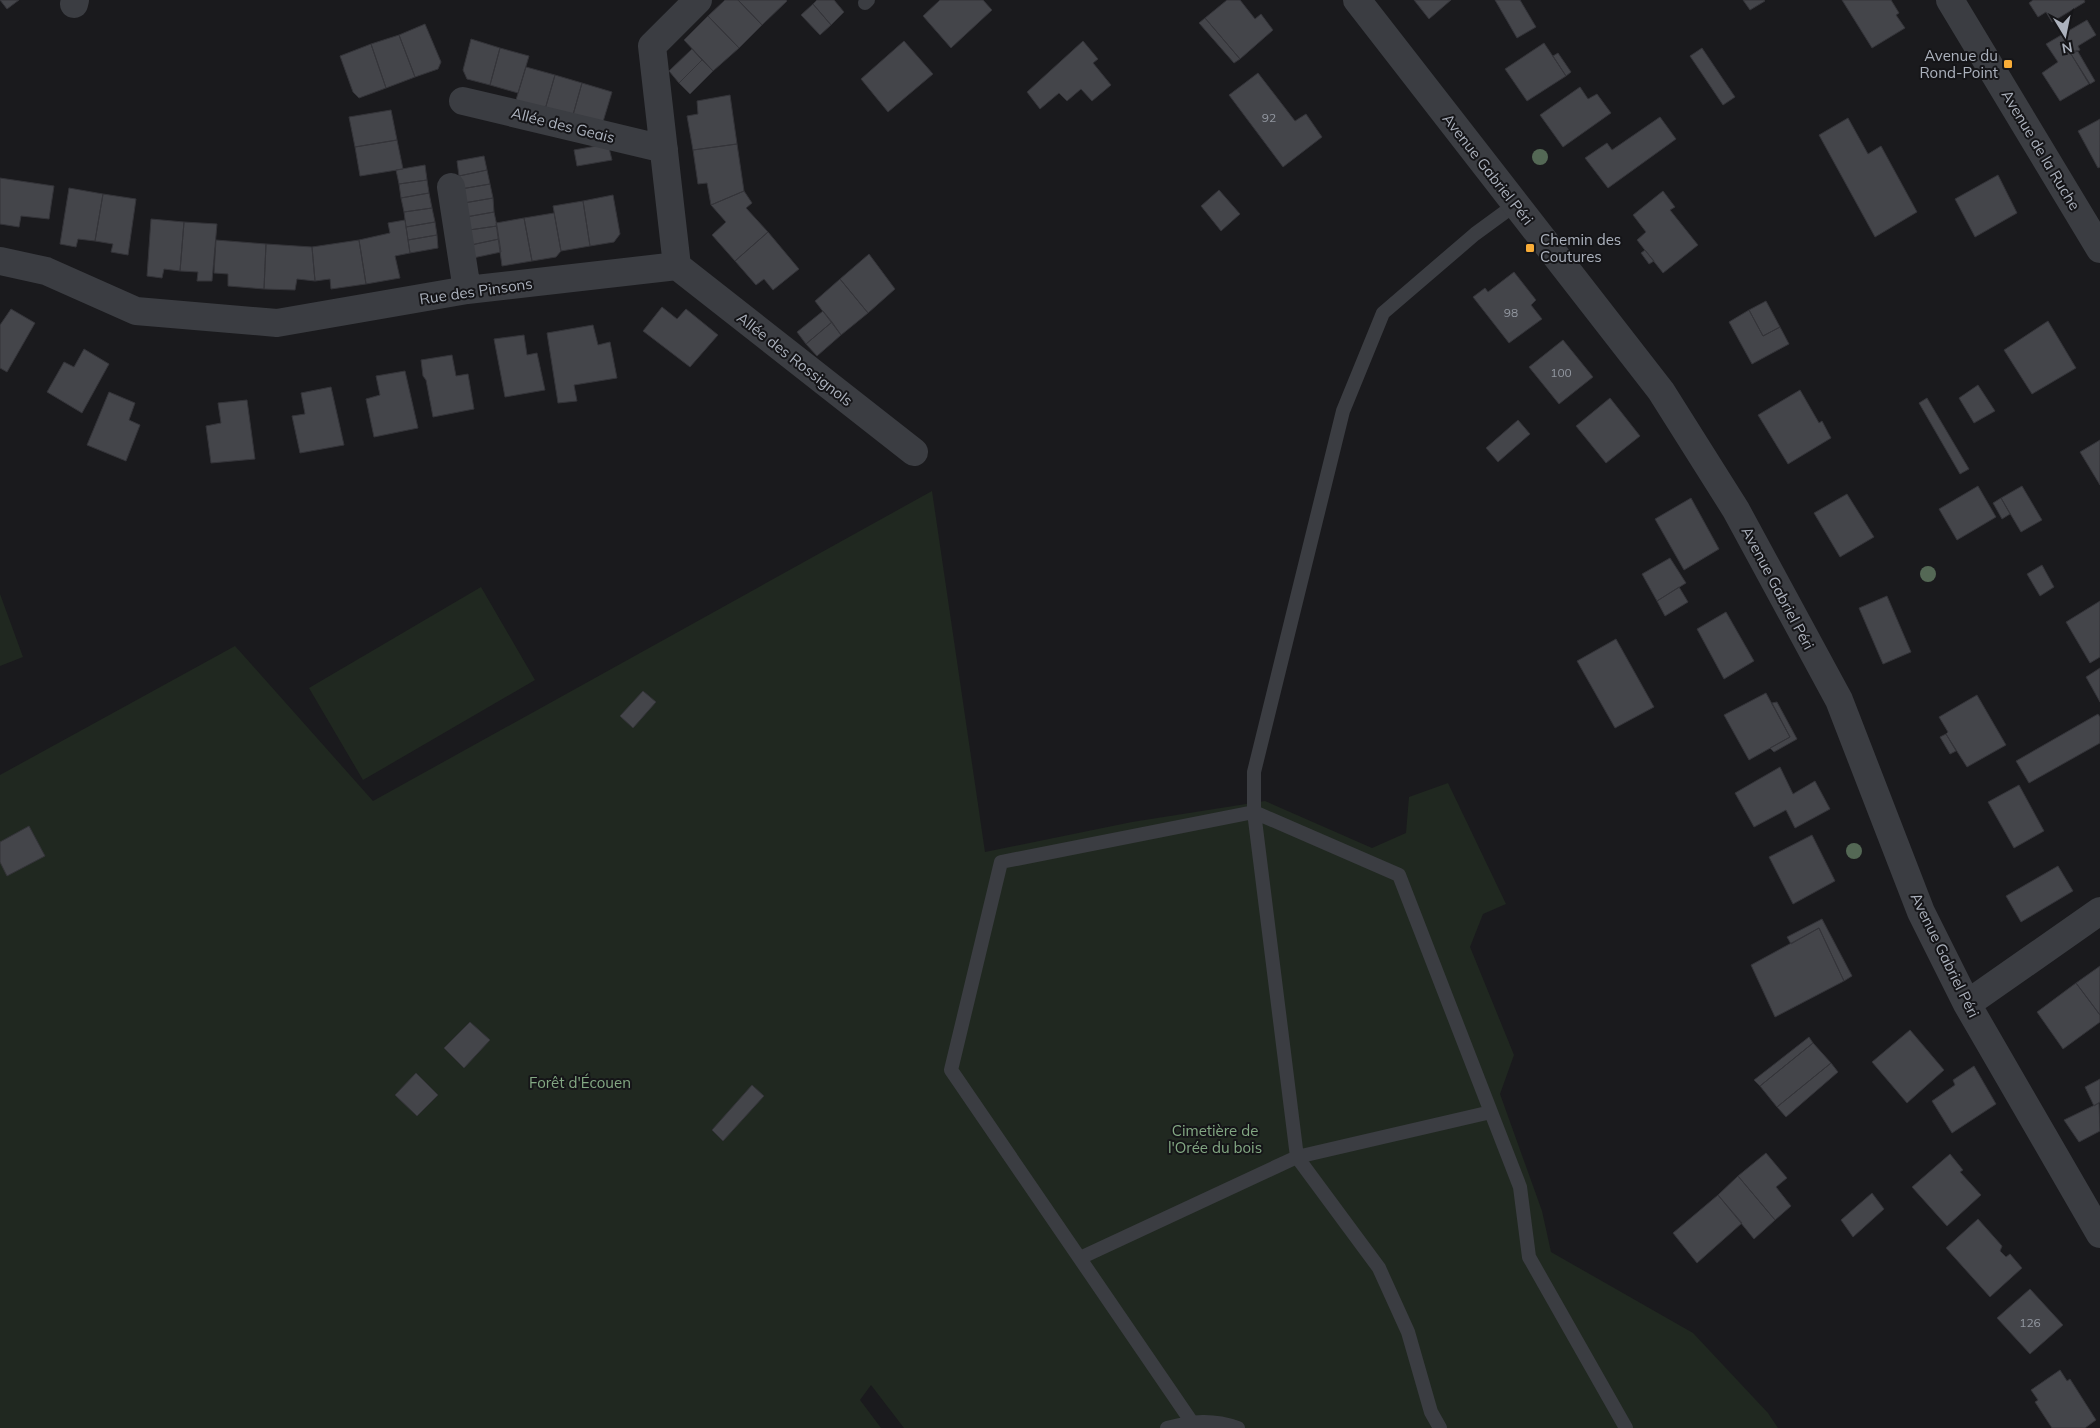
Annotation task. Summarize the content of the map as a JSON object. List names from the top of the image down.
{
  "streets": {
    "street": [
      "Allée des Geais",
      "Avenue de la Ruche",
      "Avenue Gabriel Péri",
      "Rue des Pinsons",
      "Allée des Rossignols"
    ]
  },
  "crossings": [
    ["Rue des Pinsons", "Allée des Rossignols"]
  ],
  "parks": ["Forêt d'Écouen", "Cimetière de l'Orée du bois"],
  "places": {
    "transit": ["Avenue du Rond-Point", "Chemin des Coutures"]
  },
  "house_numbers": [
    "92",
    "98",
    "100",
    "126"
  ],
  "north": "bottom"
}
